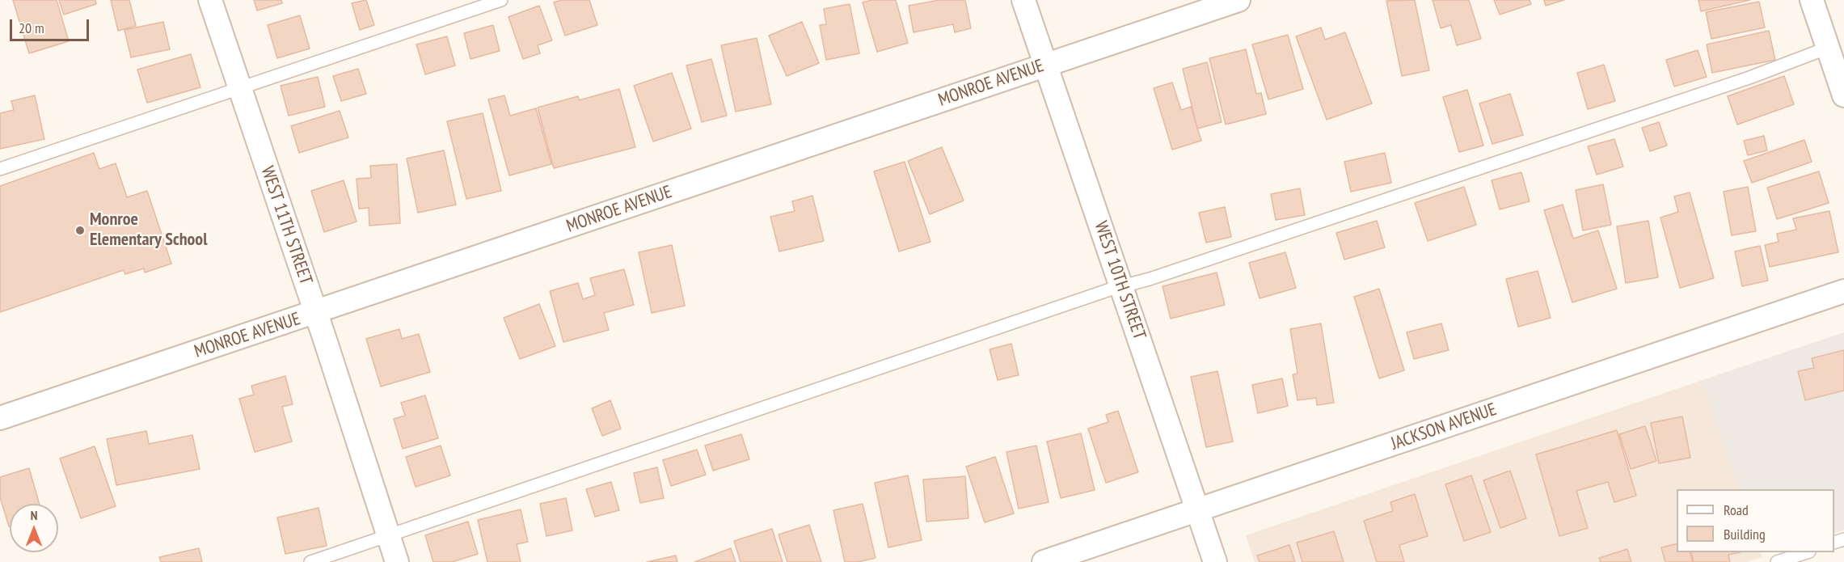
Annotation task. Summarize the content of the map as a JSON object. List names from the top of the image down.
{
  "streets": {
    "street": [
      "MONROE AVENUE",
      "WEST 11TH STREET",
      "WEST 10TH STREET",
      "JACKSON AVENUE"
    ]
  },
  "crossings": [
    ["MONROE AVENUE", "WEST 11TH STREET"],
    ["MONROE AVENUE", "WEST 10TH STREET"],
    ["WEST 10TH STREET", "JACKSON AVENUE"]
  ],
  "places": ["Monroe Elementary School"],
  "legend": ["Road", "Building"],
  "scale_bar": "20 m",
  "north": "top"
}
